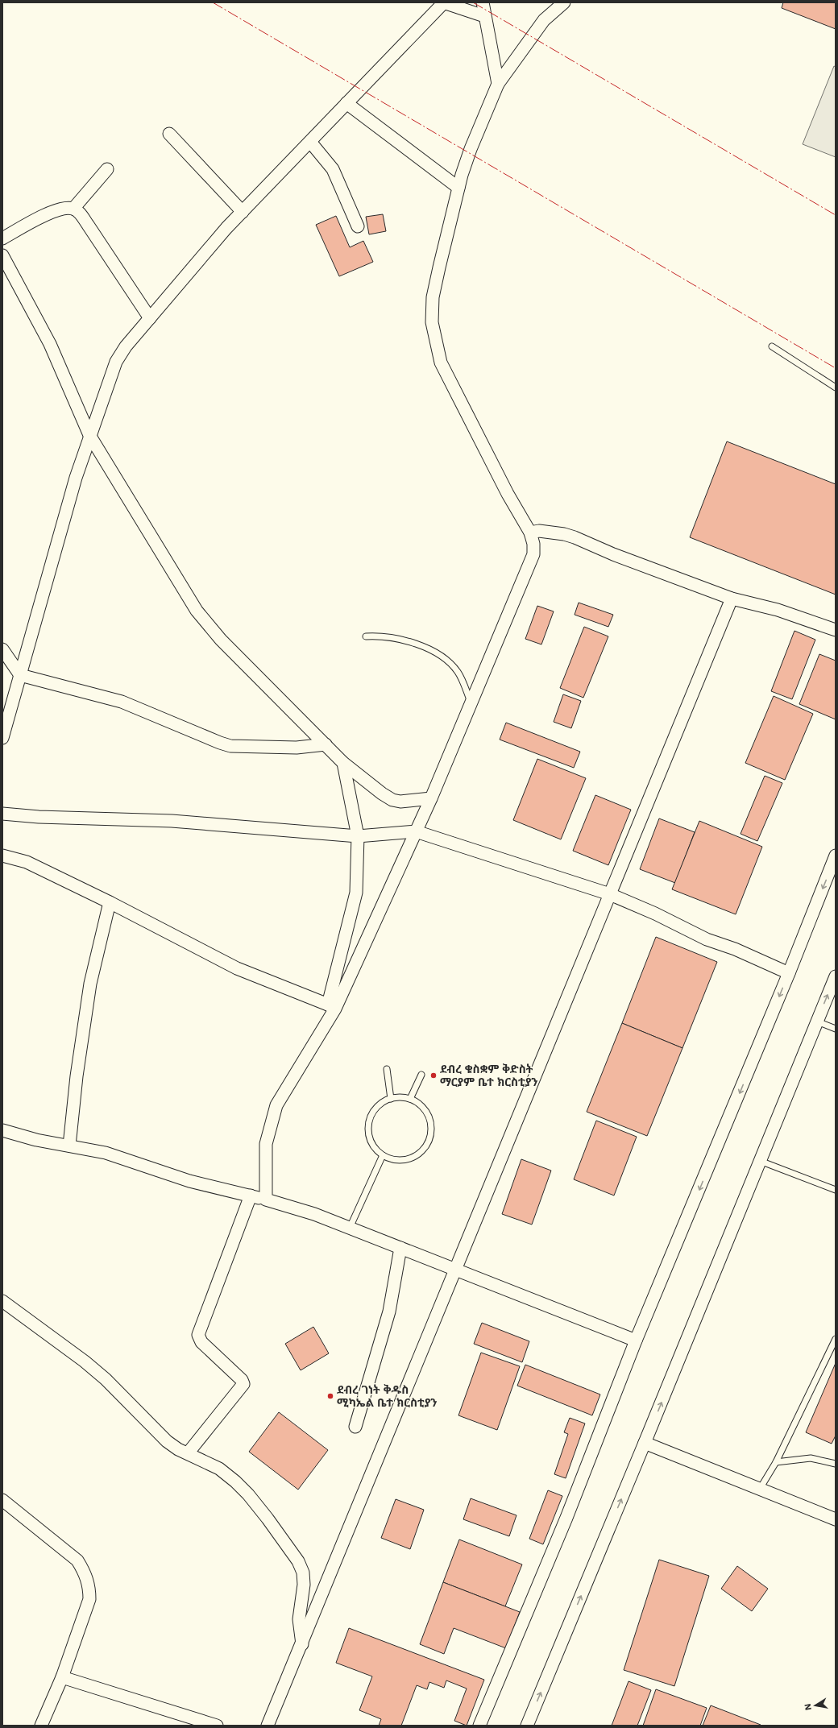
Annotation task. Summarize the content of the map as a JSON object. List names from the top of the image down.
{
  "places": ["ደብረ ቁስቋም ቅድስት ማርያም ቤተ ክርስቲያን", "ደብረ ገነት ቅዱስ ሚካኤል ቤተ ክርስቲያን"],
  "north": "left"
}
